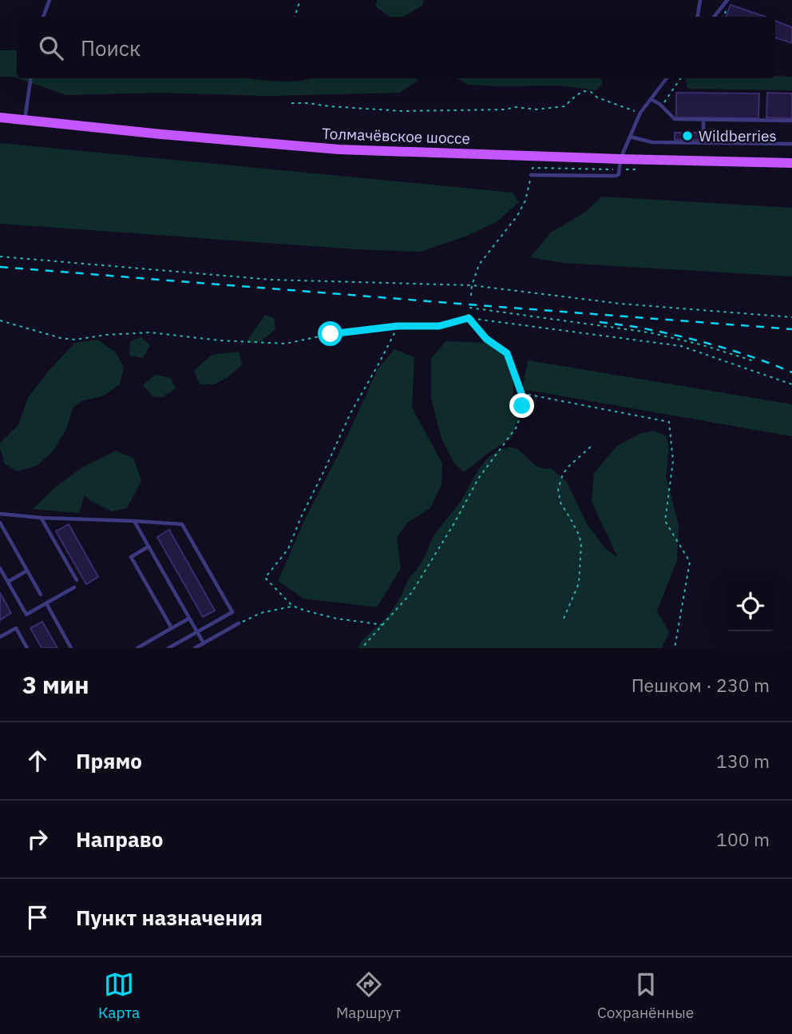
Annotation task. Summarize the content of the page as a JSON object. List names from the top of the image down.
{
  "streets": {
    "main road": ["Толмачёвское шоссе"]
  },
  "places": ["Wildberries"],
  "page": {
    "search": "Поиск",
    "heading": ["3 мин", "Пешком · 230 m"],
    "list": [
      ["Прямо", "130 m"],
      ["Направо", "100 m"],
      "Пункт назначения"
    ],
    "nav": ["Карта", "Маршрут", "Сохранённые"]
  }
}
